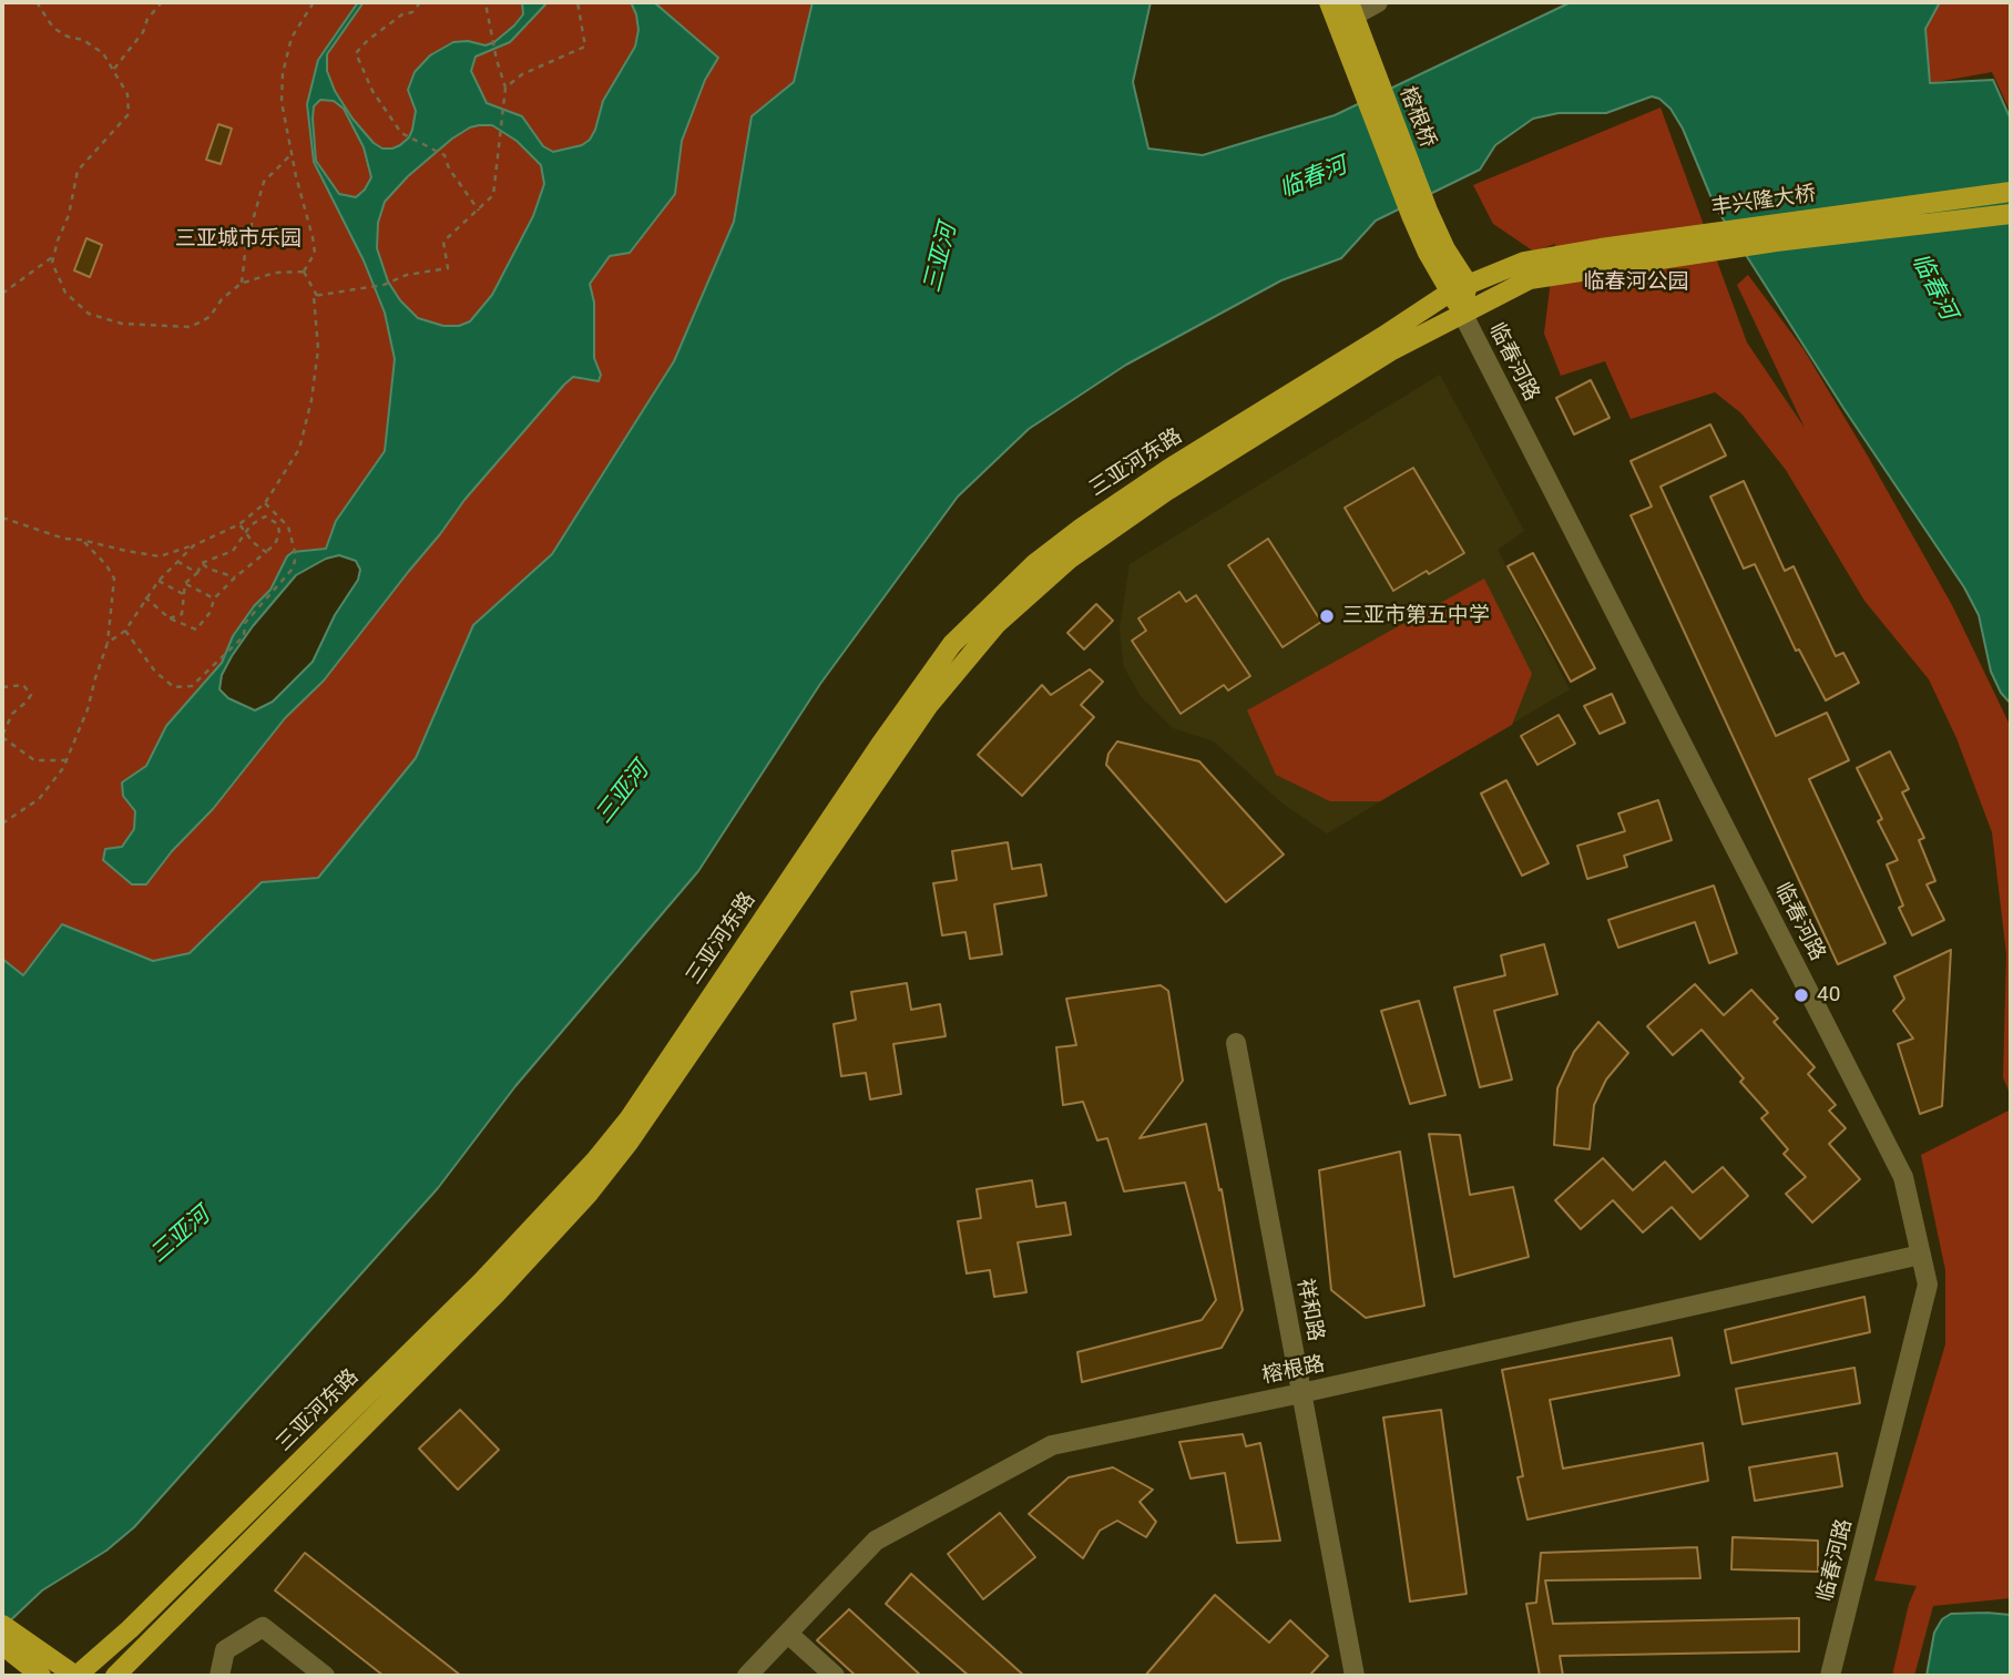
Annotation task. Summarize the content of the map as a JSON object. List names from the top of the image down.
{
  "streets": {
    "main road": ["榕根桥", "丰兴隆大桥", "三亚河东路"],
    "street": ["临春河路", "祥和路", "榕根路"]
  },
  "crossings": [
    ["榕根桥", "三亚河东路"],
    ["丰兴隆大桥", "三亚河东路"],
    ["临春河路", "三亚河东路"],
    ["临春河路", "榕根路"],
    ["祥和路", "榕根路"]
  ],
  "water": ["临春河", "三亚河"],
  "parks": ["三亚城市乐园", "临春河公园"],
  "places": ["三亚市第五中学", "40"]
}
